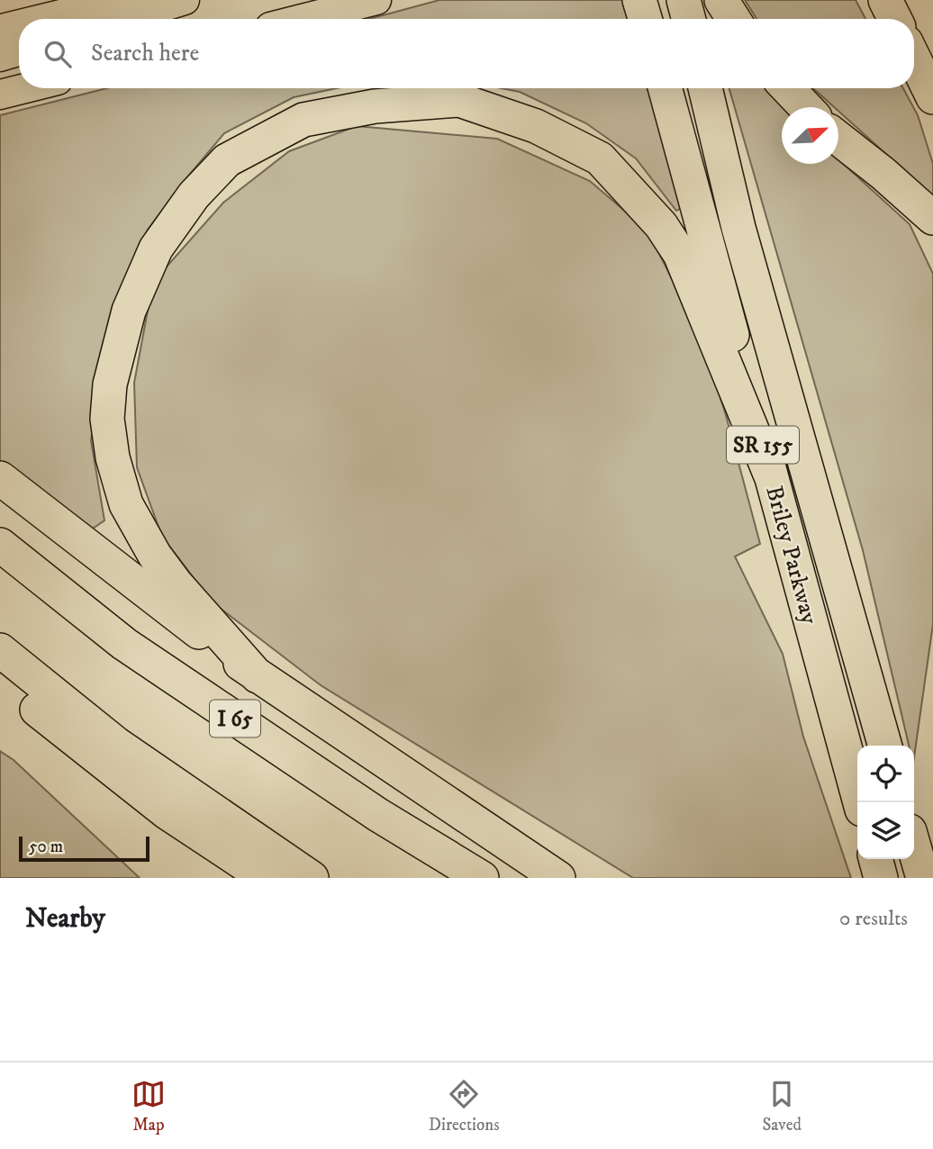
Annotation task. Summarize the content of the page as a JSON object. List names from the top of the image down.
{
  "streets": {
    "highway": ["SR 155", "Briley Parkway", "I 65"]
  },
  "scale_bar": "50 m",
  "north": "top right",
  "page": {
    "search": "Search here",
    "scale": "50 m",
    "heading": ["Nearby", "0 results"],
    "nav": ["Map", "Directions", "Saved"]
  }
}
